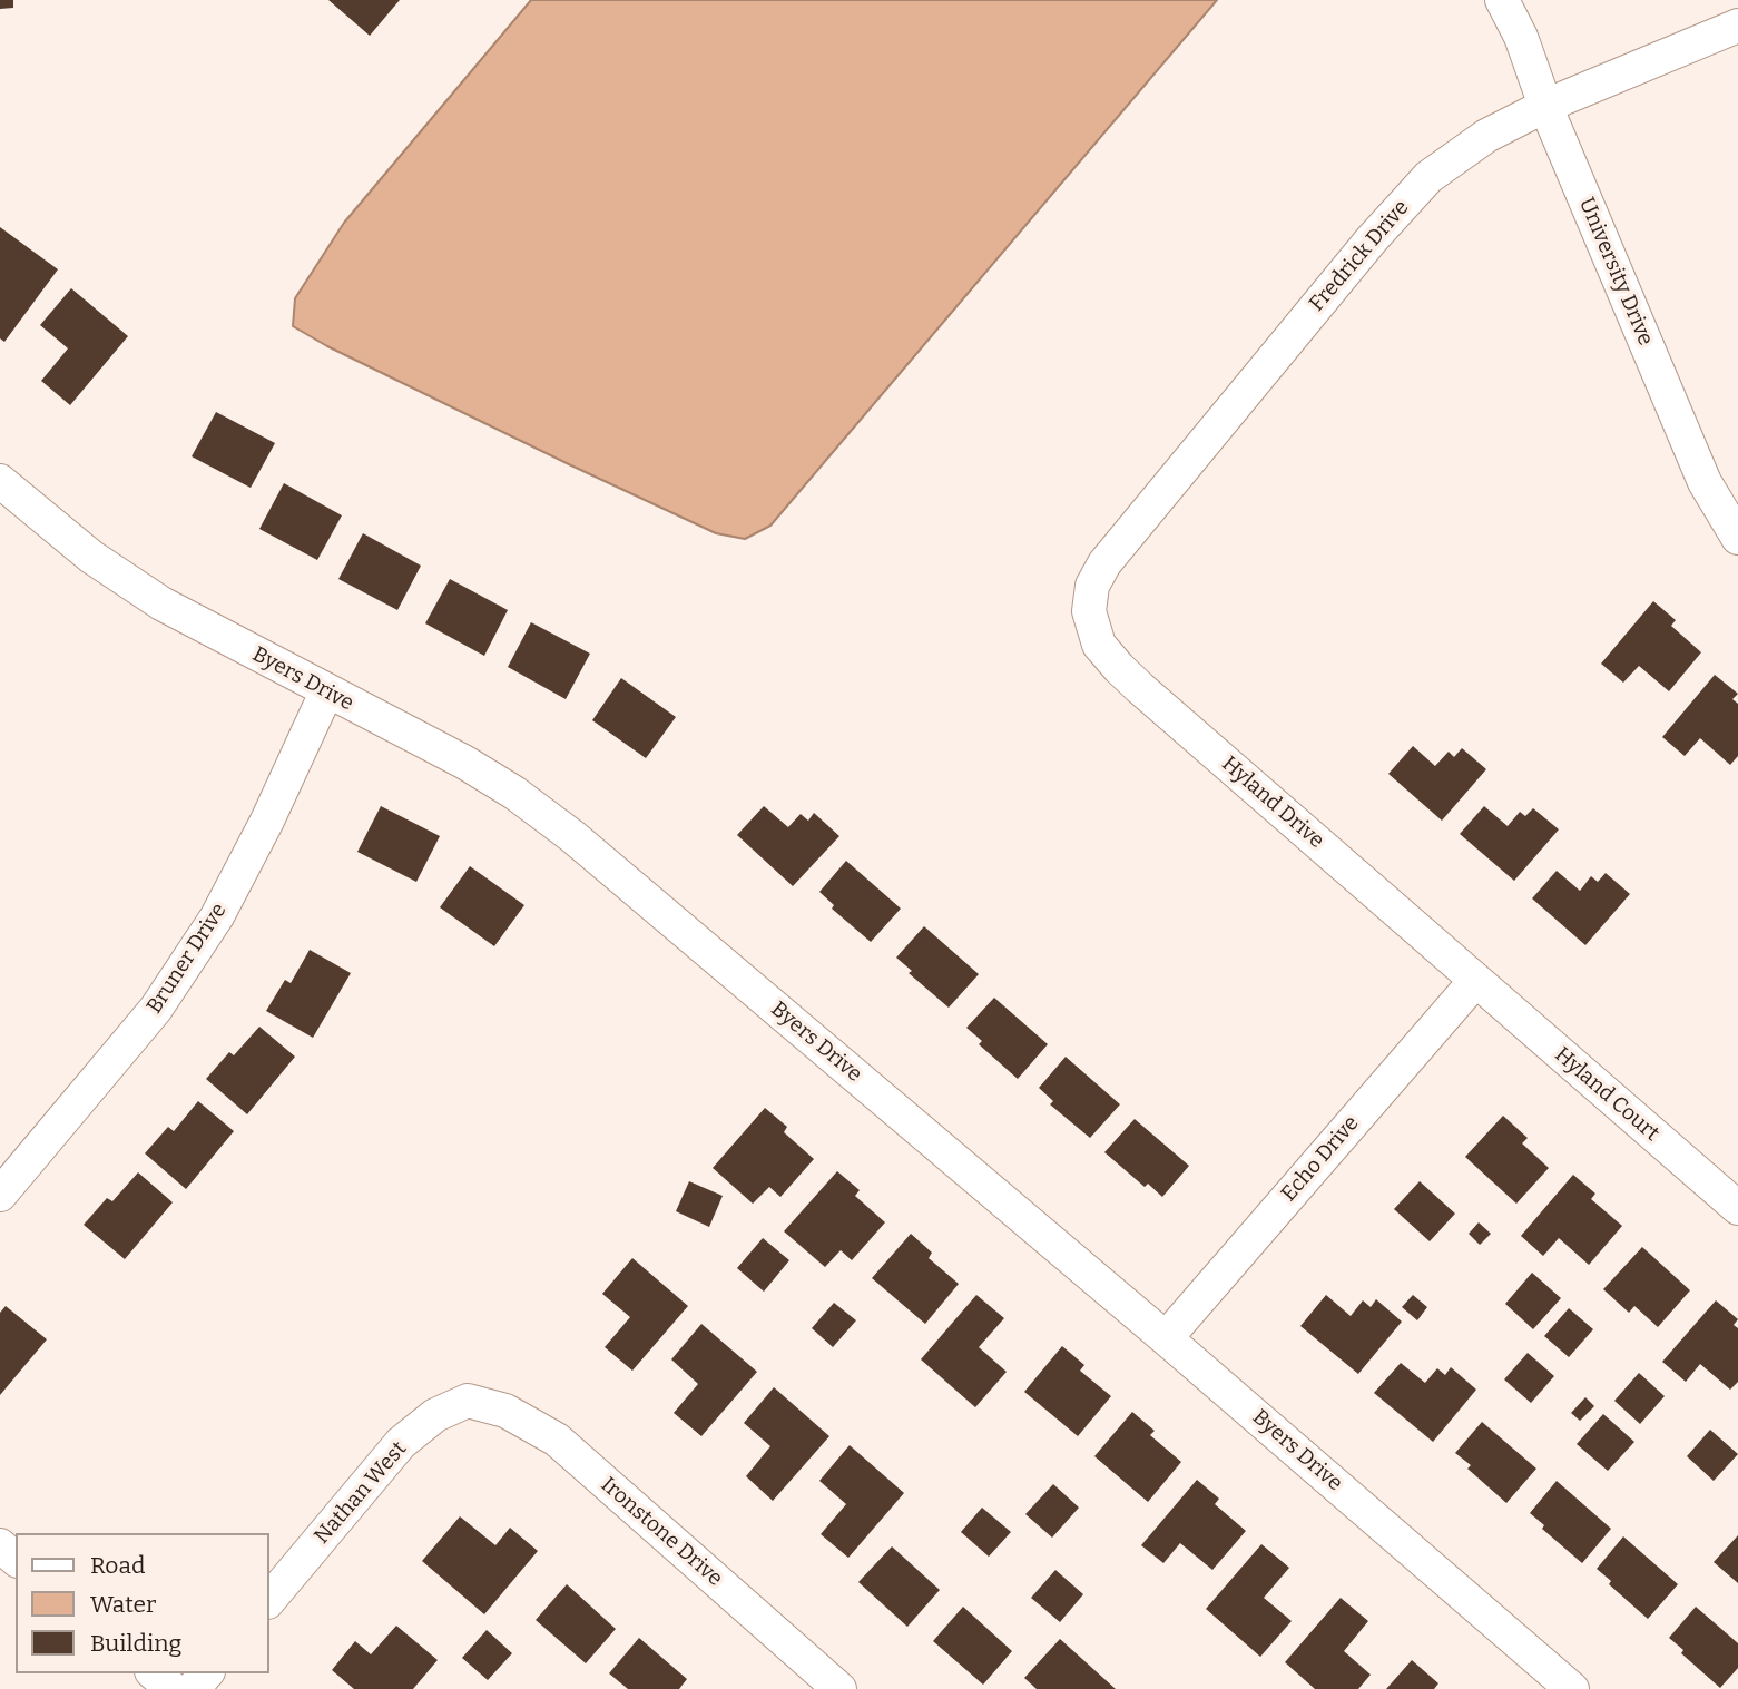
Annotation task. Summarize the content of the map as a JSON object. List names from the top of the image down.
{
  "streets": {
    "street": [
      "Fredrick Drive",
      "University Drive",
      "Byers Drive",
      "Hyland Drive",
      "Bruner Drive",
      "Hyland Court",
      "Echo Drive",
      "Nathan West",
      "Ironstone Drive"
    ]
  },
  "crossings": [
    ["Fredrick Drive", "University Drive"],
    ["Fredrick Drive", "Hyland Drive"],
    ["Byers Drive", "Bruner Drive"],
    ["Byers Drive", "Echo Drive"],
    ["Hyland Drive", "Hyland Court"],
    ["Hyland Drive", "Echo Drive"],
    ["Hyland Court", "Echo Drive"],
    ["Nathan West", "Ironstone Drive"]
  ],
  "legend": ["Road", "Water", "Building"]
}
